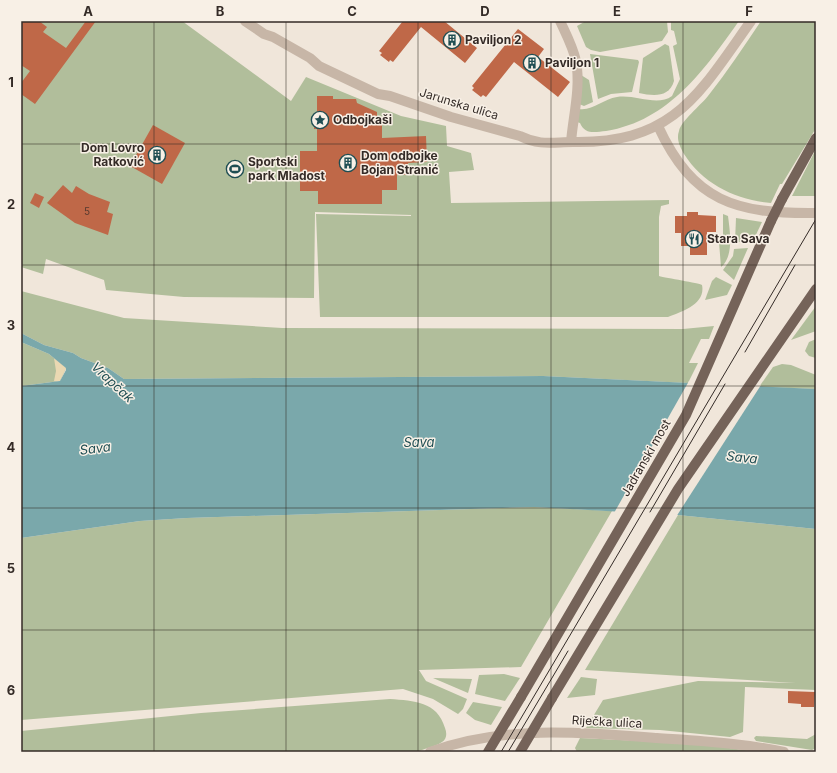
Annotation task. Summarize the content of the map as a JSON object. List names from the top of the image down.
{
  "streets": {
    "main road": ["Jadranski most"],
    "street": ["Jarunska ulica", "Riječka ulica"]
  },
  "water": ["Vrapčak", "Sava"],
  "places": {
    "building": [
      "Paviljon 2",
      "Paviljon 1",
      "Dom Lovro Ratković",
      "Dom odbojke Bojan Stranić"
    ],
    "place": ["Odbojkaši"],
    "sports": ["Sportski park Mladost"],
    "restaurant": ["Stara Sava"]
  },
  "house_numbers": ["5"],
  "grid": {
    "columns": [
      "A",
      "B",
      "C",
      "D",
      "E",
      "F"
    ],
    "rows": [
      "1",
      "2",
      "3",
      "4",
      "5",
      "6"
    ]
  }
}
